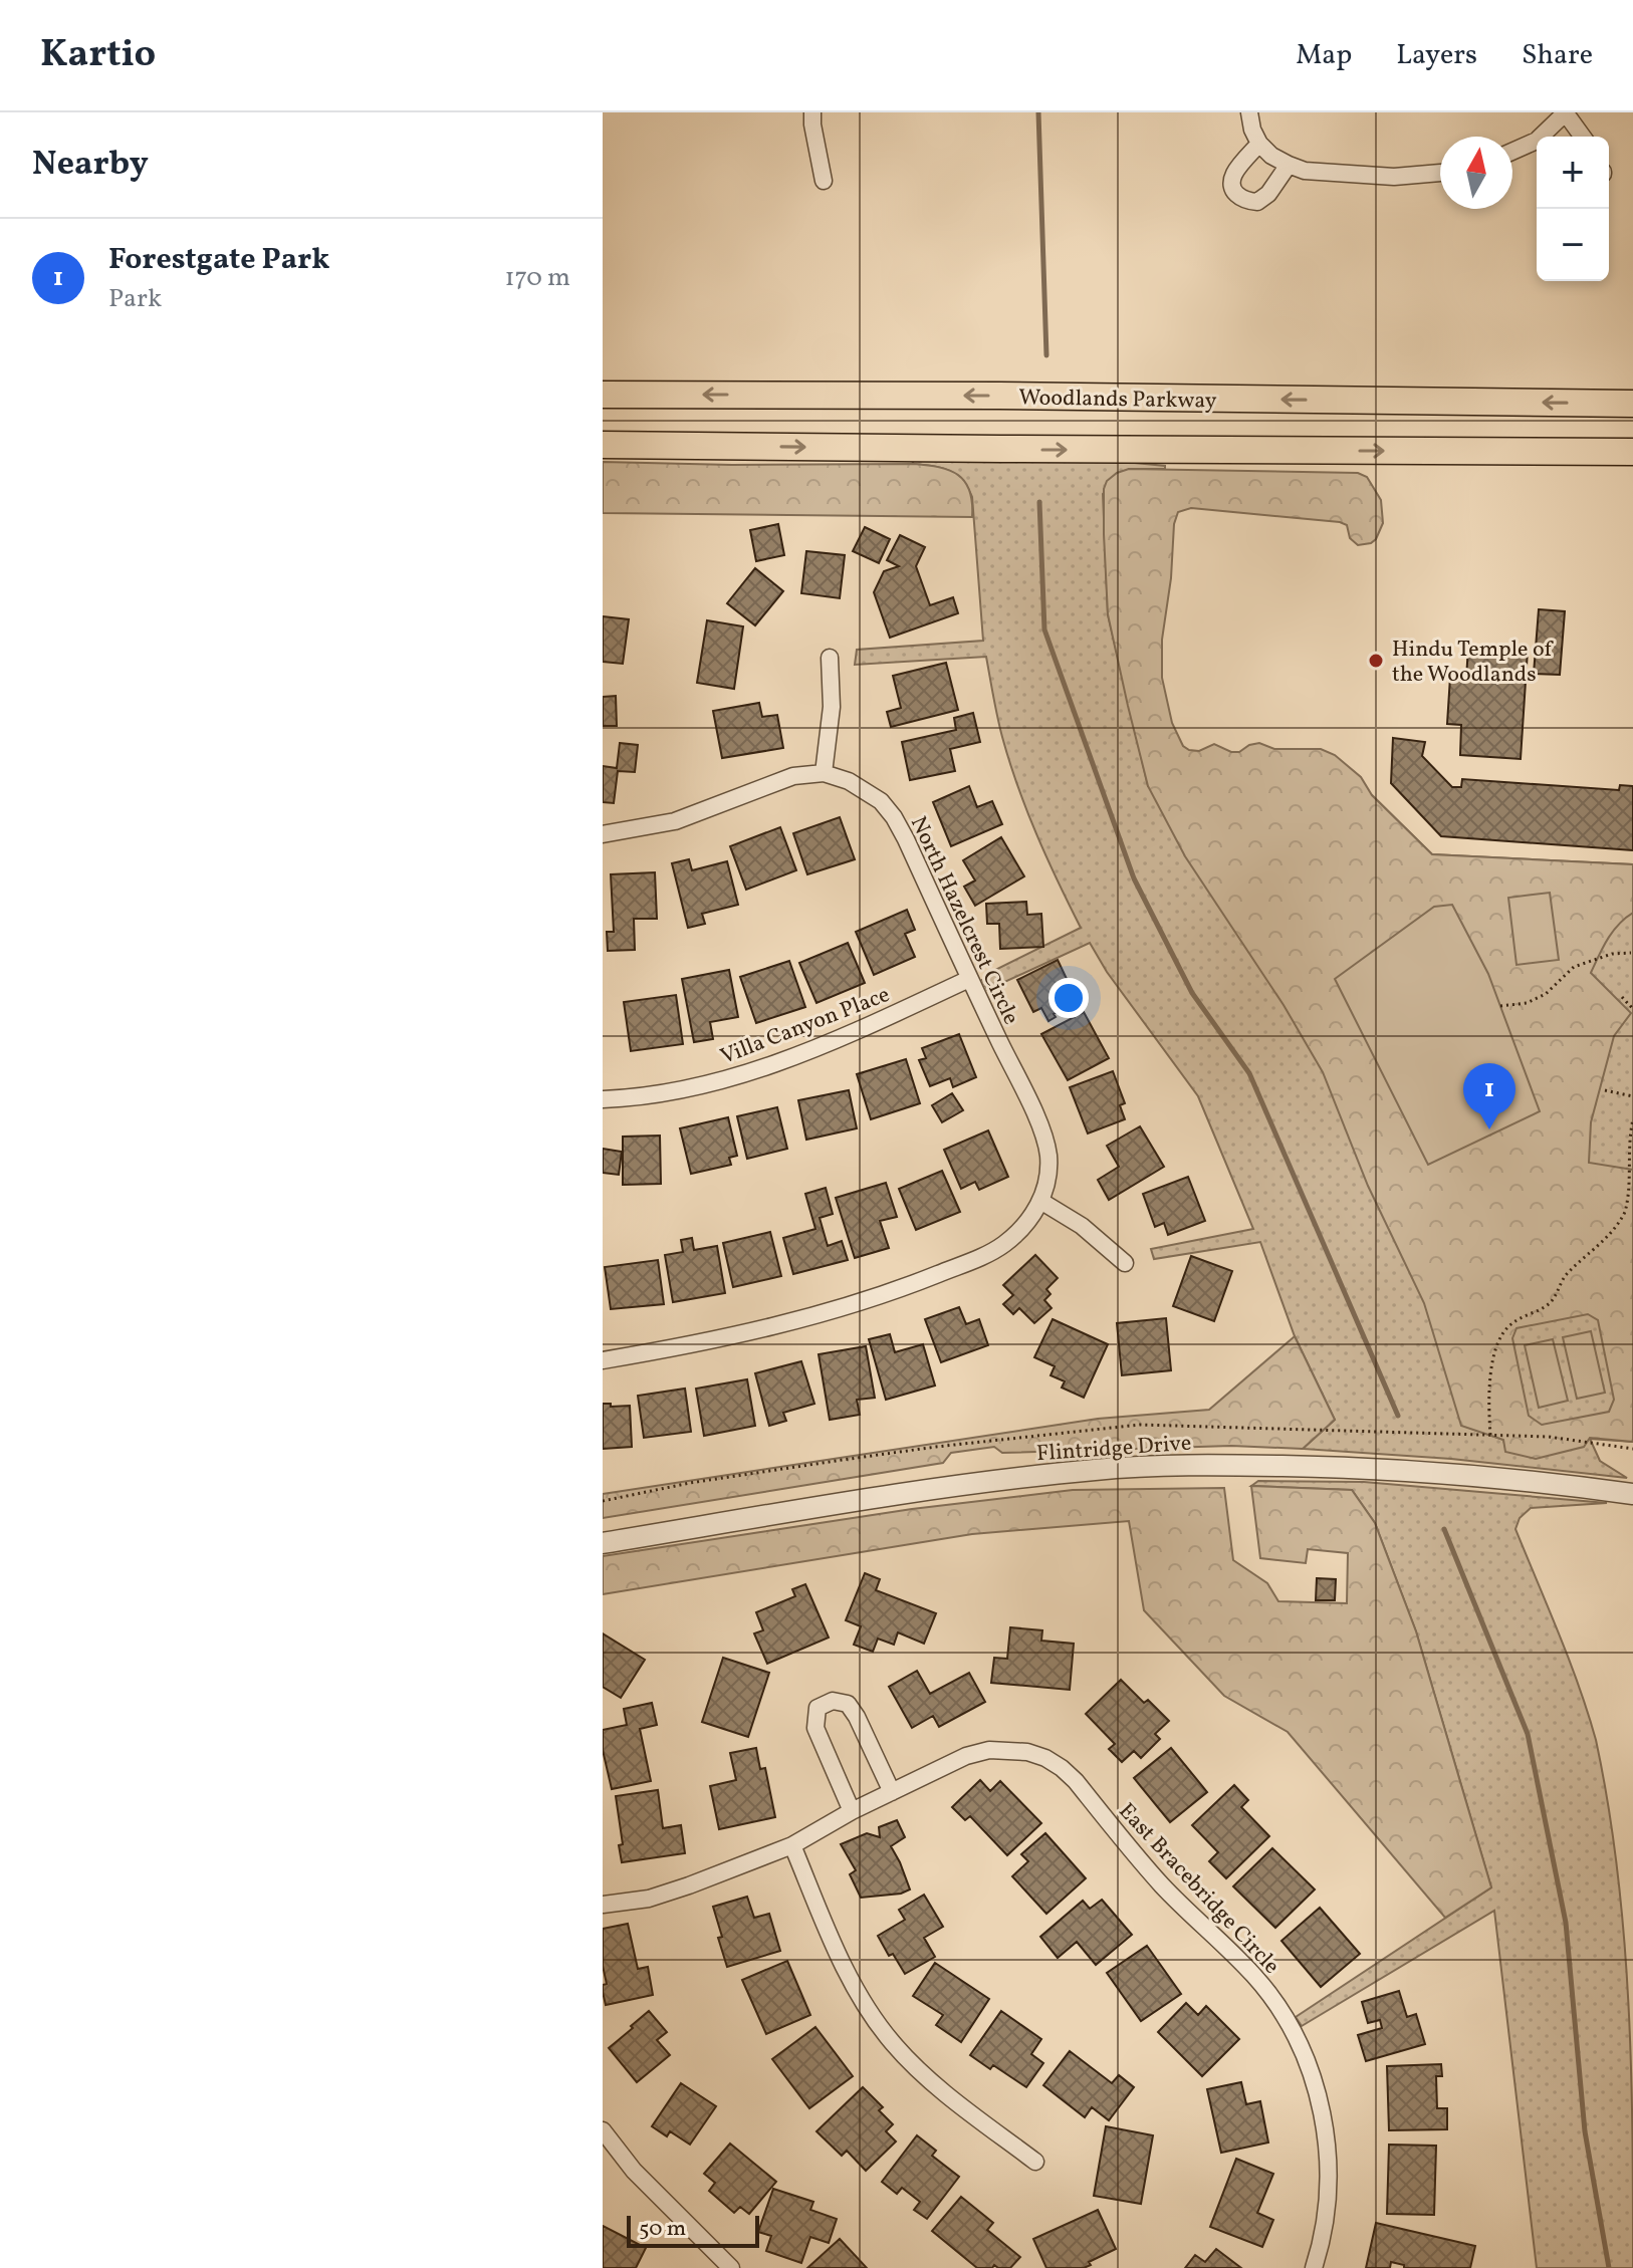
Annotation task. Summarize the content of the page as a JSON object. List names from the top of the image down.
{
  "streets": {
    "main road": ["Woodlands Parkway"],
    "street": [
      "North Hazelcrest Circle",
      "Villa Canyon Place",
      "Flintridge Drive",
      "East Bracebridge Circle"
    ]
  },
  "crossings": [
    ["North Hazelcrest Circle", "Villa Canyon Place"]
  ],
  "places": ["Hindu Temple of the Woodlands"],
  "scale_bar": "50 m",
  "north": "top",
  "page": {
    "header": "Kartio",
    "nav": ["Map", "Layers", "Share"],
    "heading": "Nearby",
    "map_buttons": ["+", "−"],
    "list": [
      {
        "mark": "1",
        "name": "Forestgate Park",
        "note": "Park",
        "value": "170 m"
      }
    ],
    "pins": "1",
    "scale": "50 m"
  }
}
